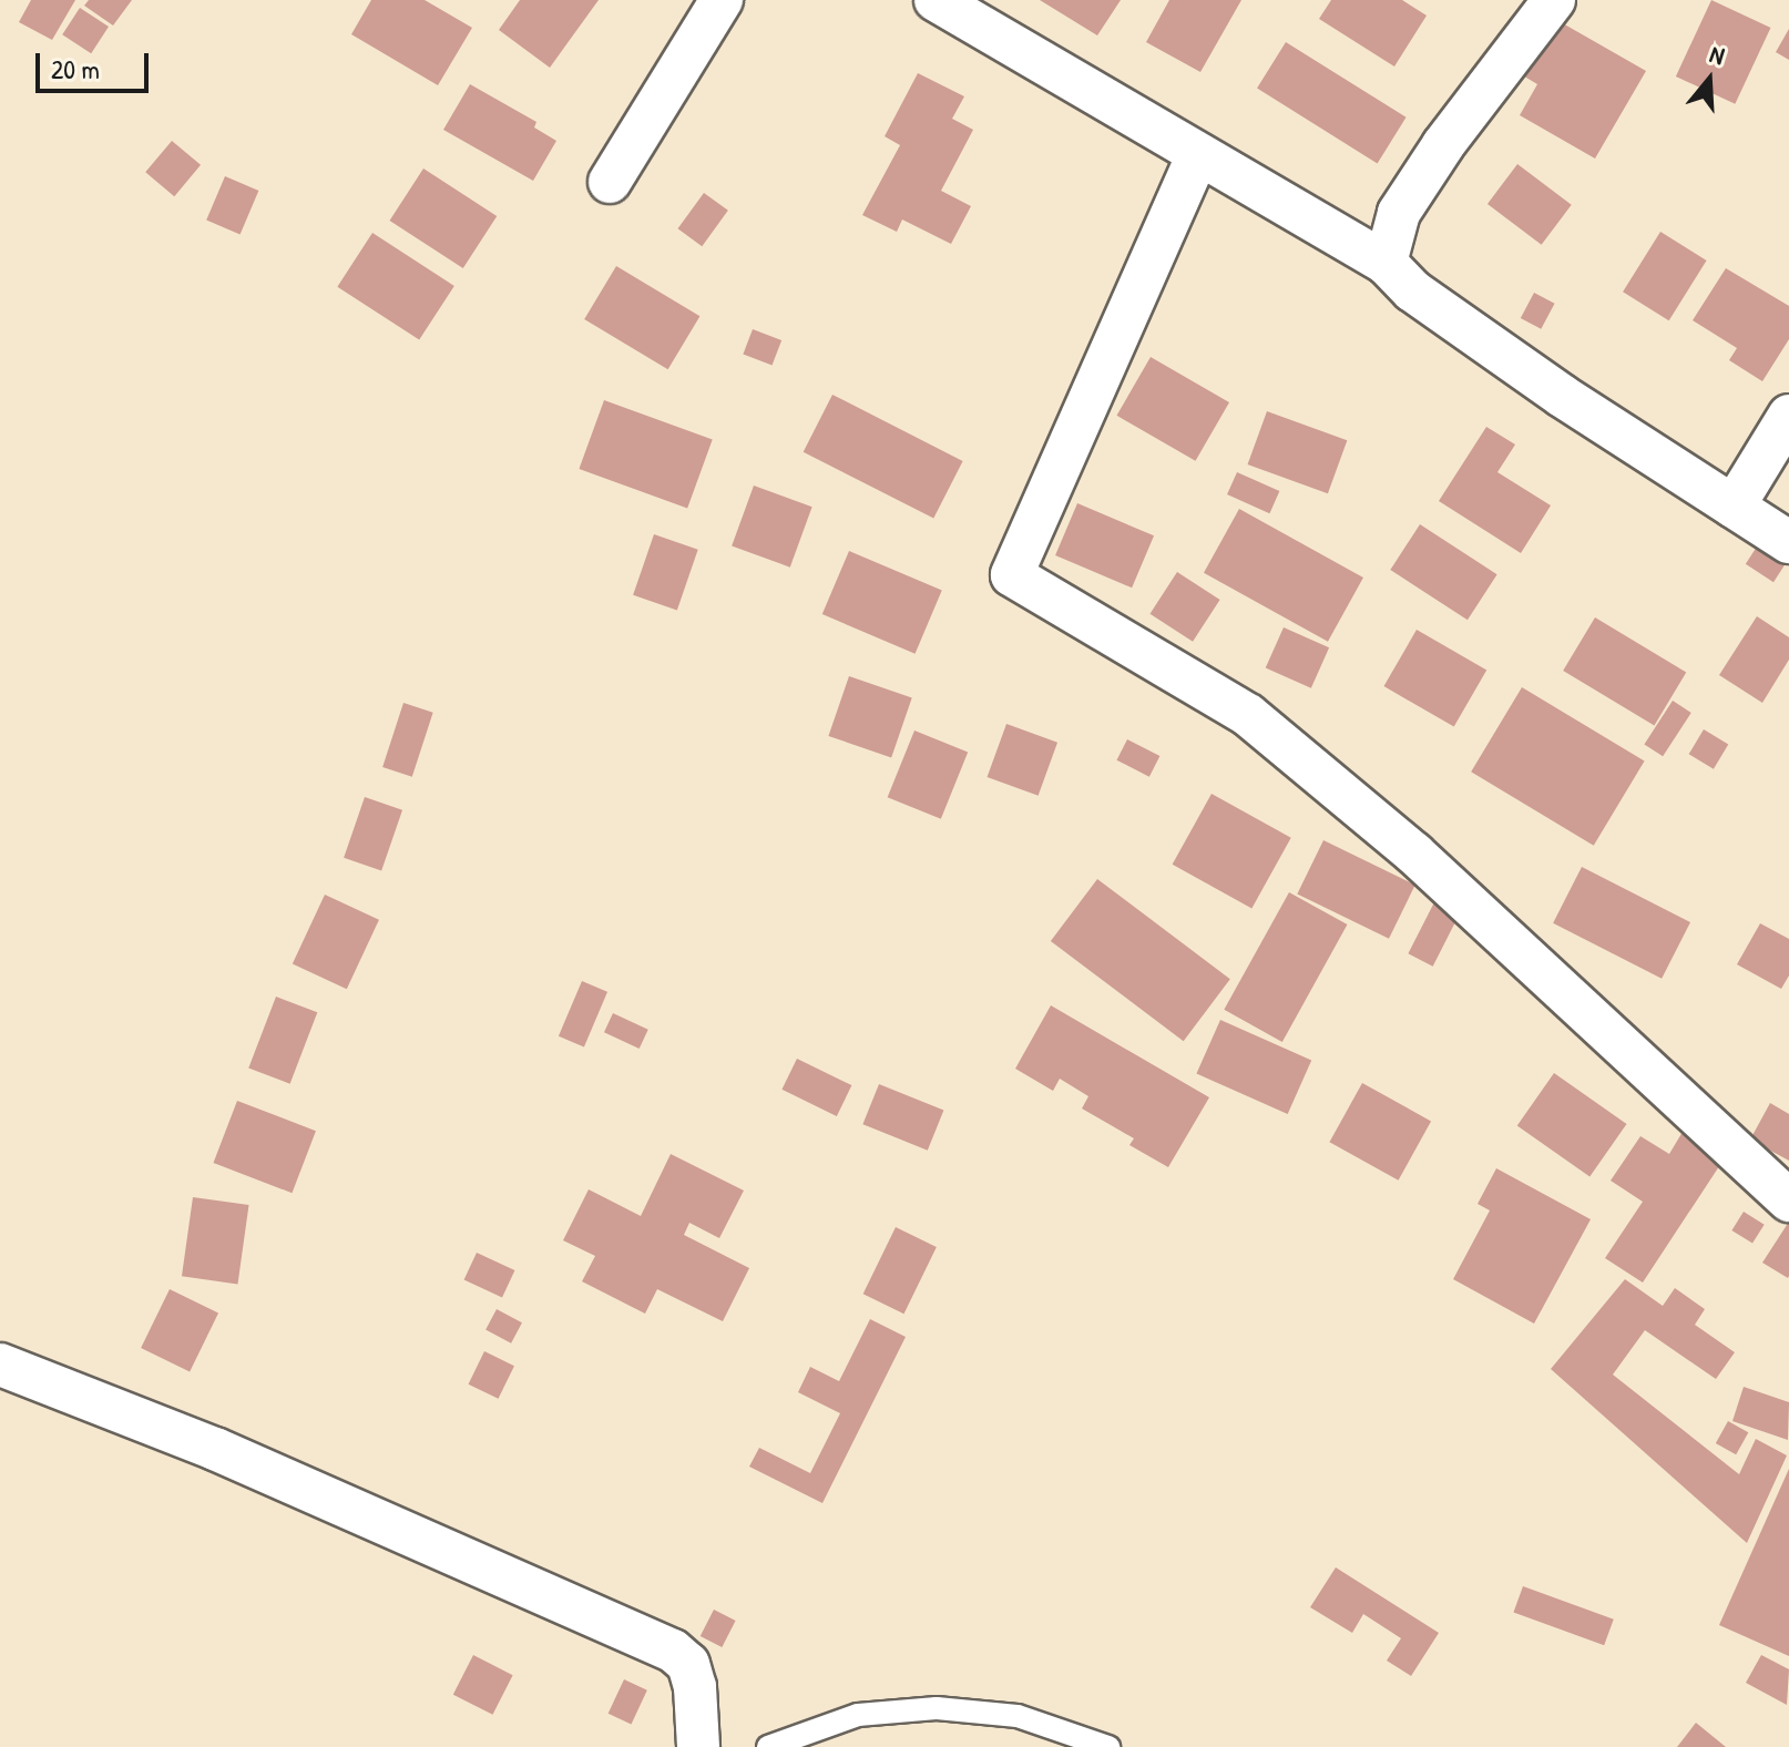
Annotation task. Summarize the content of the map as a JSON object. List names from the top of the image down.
{
  "scale_bar": "20 m",
  "north": "top"
}
